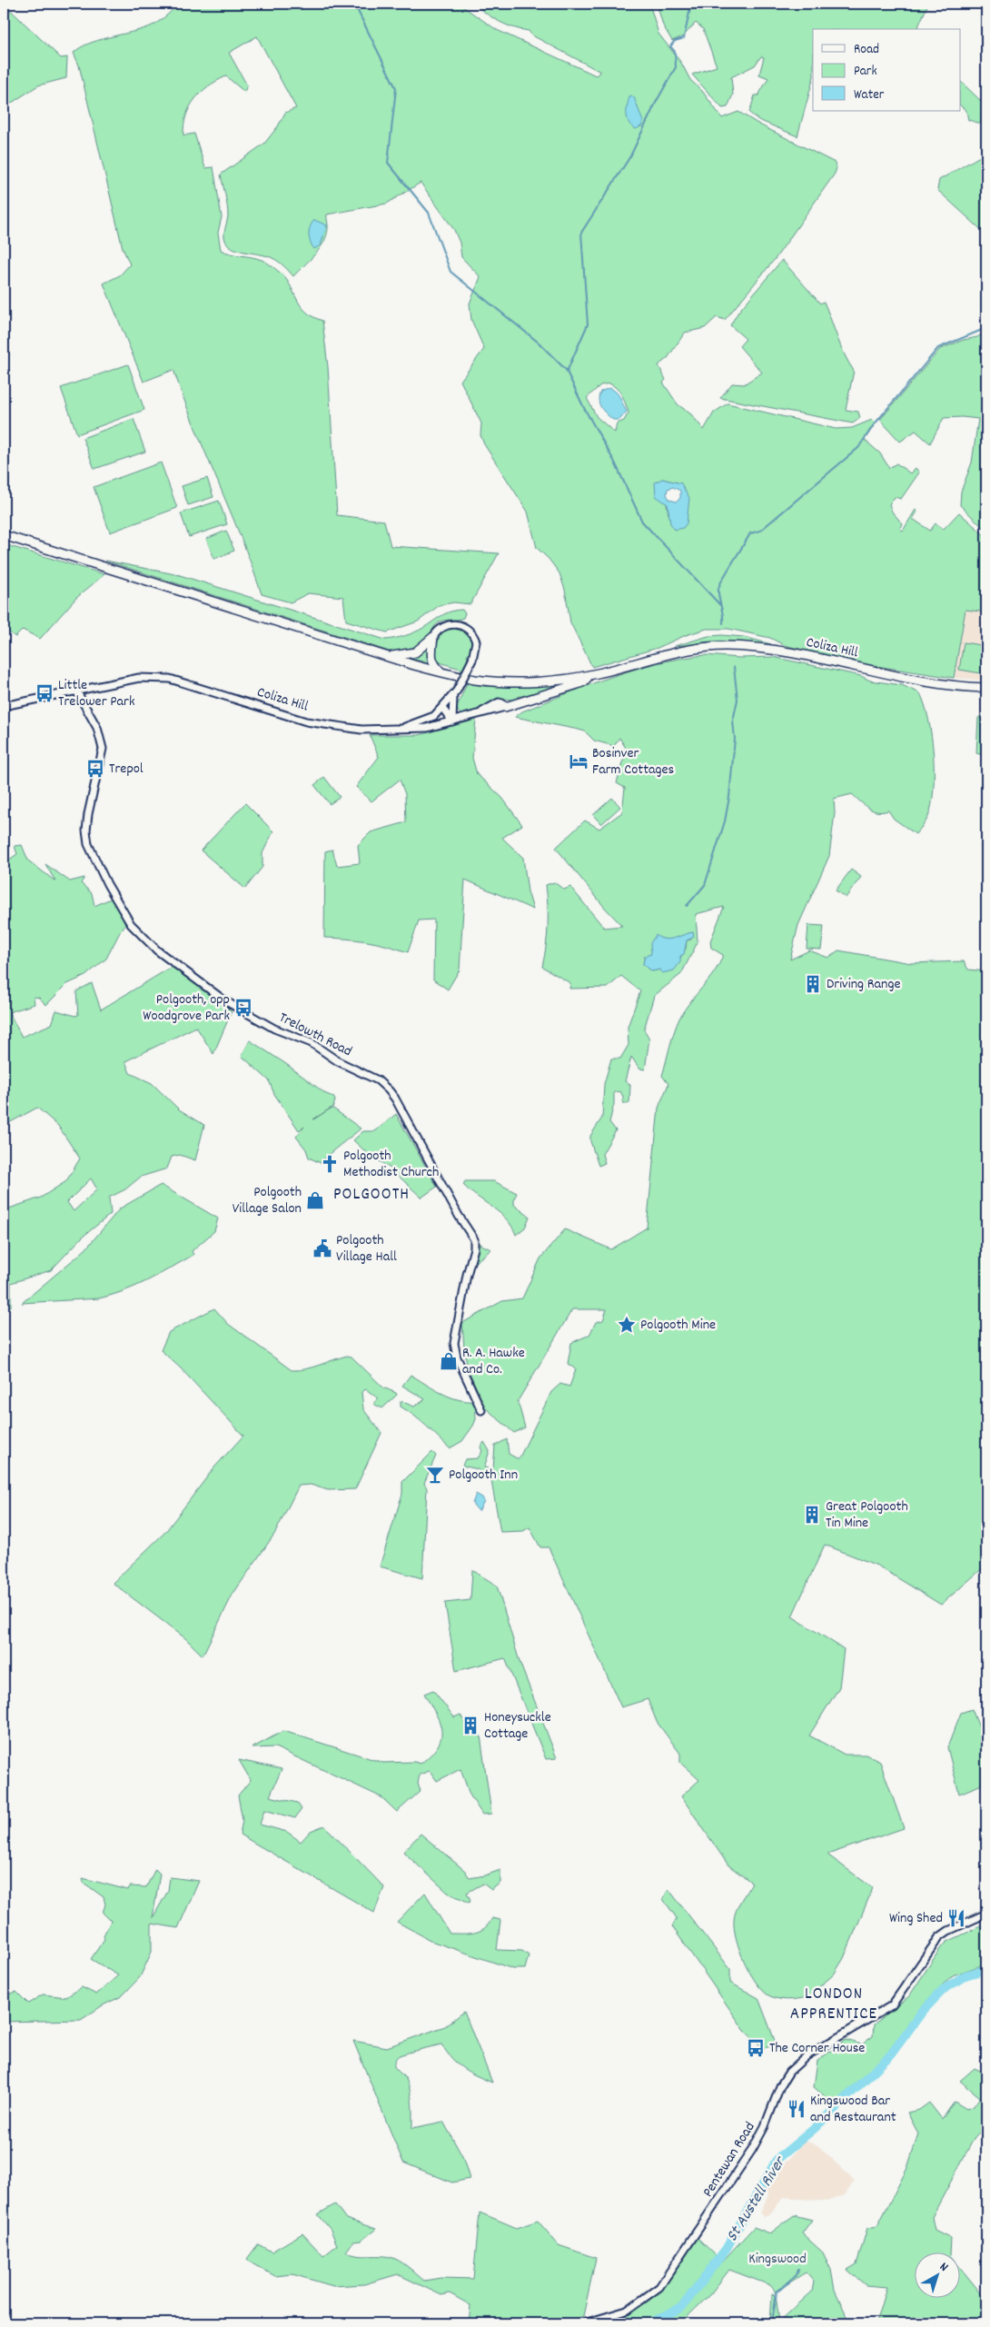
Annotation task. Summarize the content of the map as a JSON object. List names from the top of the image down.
{
  "streets": {
    "highway": ["Coliza Hill"],
    "street": ["Trelowth Road", "Pentewan Road"]
  },
  "crossings": [
    ["Coliza Hill", "Trelowth Road"]
  ],
  "districts": ["POLGOOTH", "LONDON APPRENTICE"],
  "water": ["St Austell River"],
  "parks": ["Kingswood"],
  "places": {
    "bus stop": [
      "Little Trelower Park",
      "Trepol",
      "Polgooth, opp Woodgrove Park",
      "The Corner House"
    ],
    "hotel": ["Bosinver Farm Cottages"],
    "building": ["Driving Range", "Great Polgooth Tin Mine", "Honeysuckle Cottage"],
    "church": ["Polgooth Methodist Church"],
    "shop": ["Polgooth Village Salon", "R. A. Hawke and Co."],
    "public building": ["Polgooth Village Hall"],
    "place": ["Polgooth Mine"],
    "bar": ["Polgooth Inn"],
    "restaurant": ["Wing Shed", "Kingswood Bar and Restaurant"]
  },
  "legend": ["Road", "Park", "Water"],
  "north": "top right"
}
